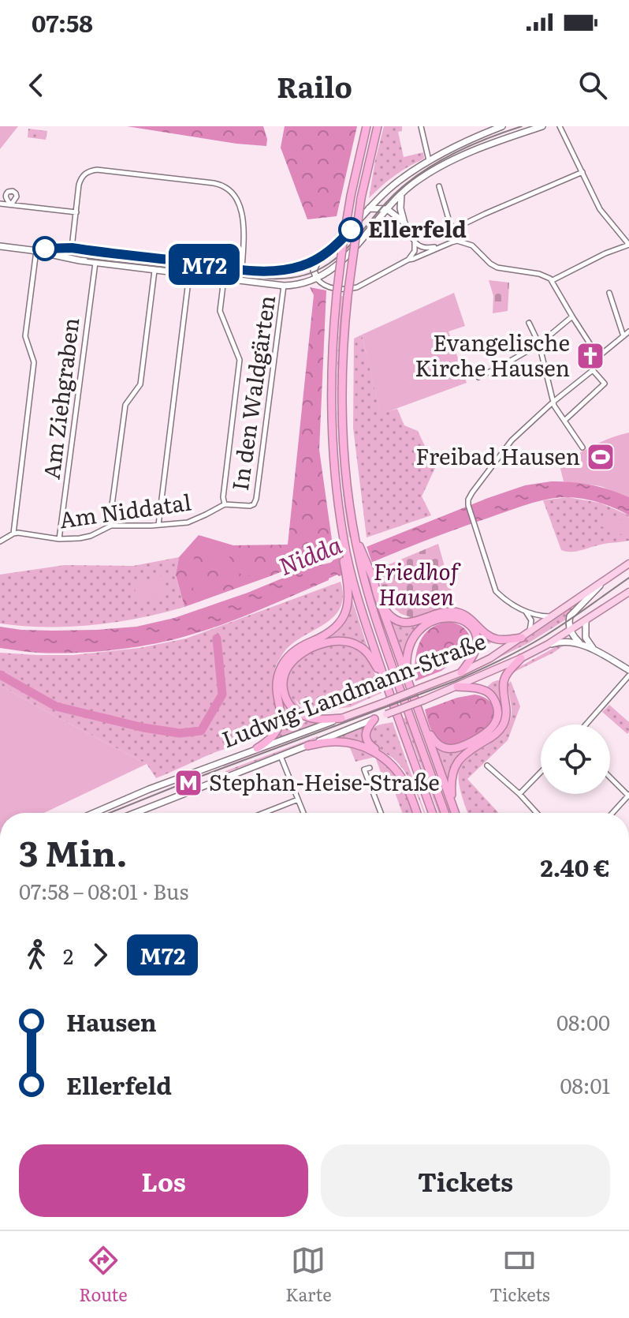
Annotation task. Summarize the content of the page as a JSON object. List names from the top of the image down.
{
  "streets": {
    "main road": ["Ludwig-Landmann-Straße"],
    "street": ["In den Waldgärten", "Am Ziehgraben", "Am Niddatal"]
  },
  "crossings": [
    ["In den Waldgärten", "Am Niddatal"],
    ["Am Ziehgraben", "Am Niddatal"]
  ],
  "water": ["Nidda"],
  "parks": ["Friedhof Hausen"],
  "places": {
    "other": ["Ellerfeld"],
    "church": ["Evangelische Kirche Hausen"],
    "sports": ["Freibad Hausen"],
    "metro station": ["Stephan-Heise-Straße"]
  },
  "lines": ["bus line M72"],
  "page": {
    "status": "07:58",
    "header": "Railo",
    "on_map": "M72",
    "heading": ["3 Min.", "07:58 – 08:01 · Bus", "2.40 €"],
    "legs": ["2", "M72"],
    "list": [
      {
        "name": "Hausen",
        "value": "08:00"
      },
      {
        "name": "Ellerfeld",
        "value": "08:01"
      }
    ],
    "buttons": ["Los", "Tickets"],
    "tabs": ["Route", "Karte", "Tickets"]
  }
}
